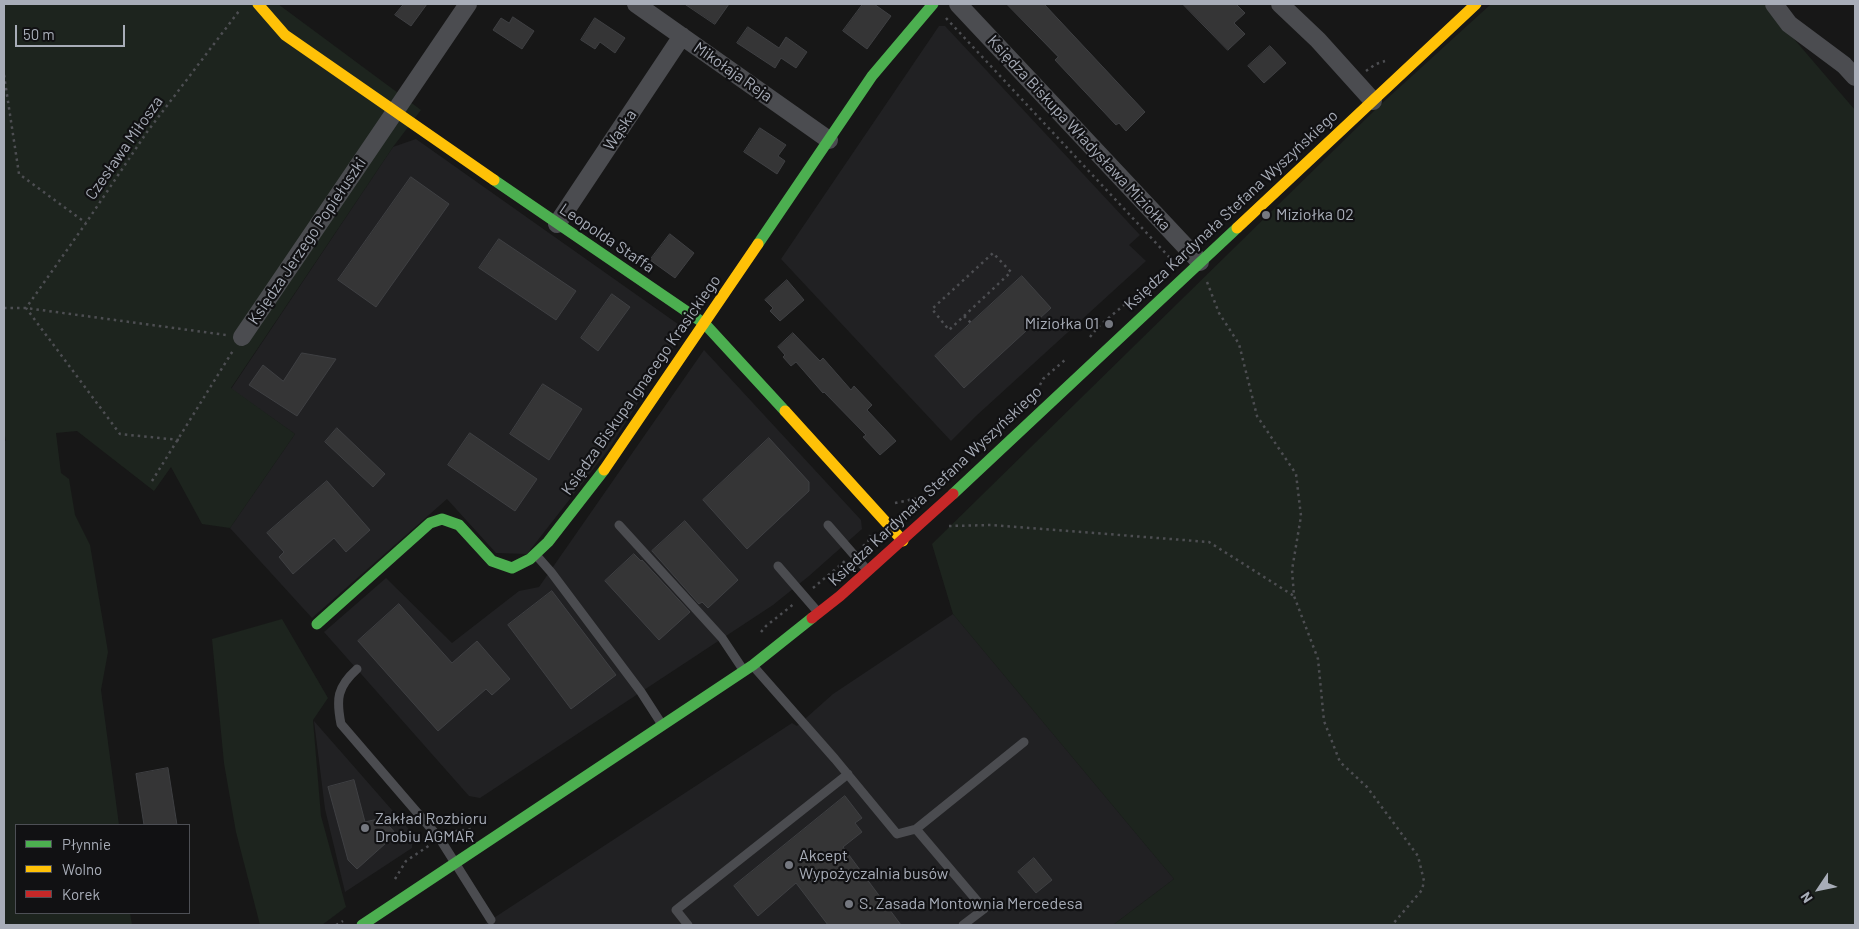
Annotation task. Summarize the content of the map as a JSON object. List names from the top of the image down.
{
  "streets": {
    "street": [
      "Mikołaja Reja",
      "Wąska",
      "Księdza Biskupa Władysława Miziołka",
      "Księdza Kardynała Stefana Wyszyńskiego",
      "Leopolda Staffa",
      "Księdza Jerzego Popiełuszki",
      "Księdza Biskupa Ignacego Krasickiego"
    ],
    "path": ["Czesława Miłosza"]
  },
  "crossings": [
    ["Mikołaja Reja", "Wąska"],
    ["Mikołaja Reja", "Księdza Biskupa Ignacego Krasickiego"],
    ["Wąska", "Leopolda Staffa"],
    ["Księdza Biskupa Władysława Miziołka", "Księdza Kardynała Stefana Wyszyńskiego"],
    ["Księdza Kardynała Stefana Wyszyńskiego", "Leopolda Staffa"],
    ["Leopolda Staffa", "Księdza Jerzego Popiełuszki"],
    ["Leopolda Staffa", "Księdza Biskupa Ignacego Krasickiego"]
  ],
  "places": [
    "Miziołka 02",
    "Miziołka 01",
    "Zakład Rozbioru Drobiu AGMAR",
    "Akcept Wypożyczalnia busów",
    "S. Zasada Montownia Mercedesa"
  ],
  "legend": ["Płynnie", "Wolno", "Korek"],
  "scale_bar": "50 m",
  "north": "bottom left"
}
